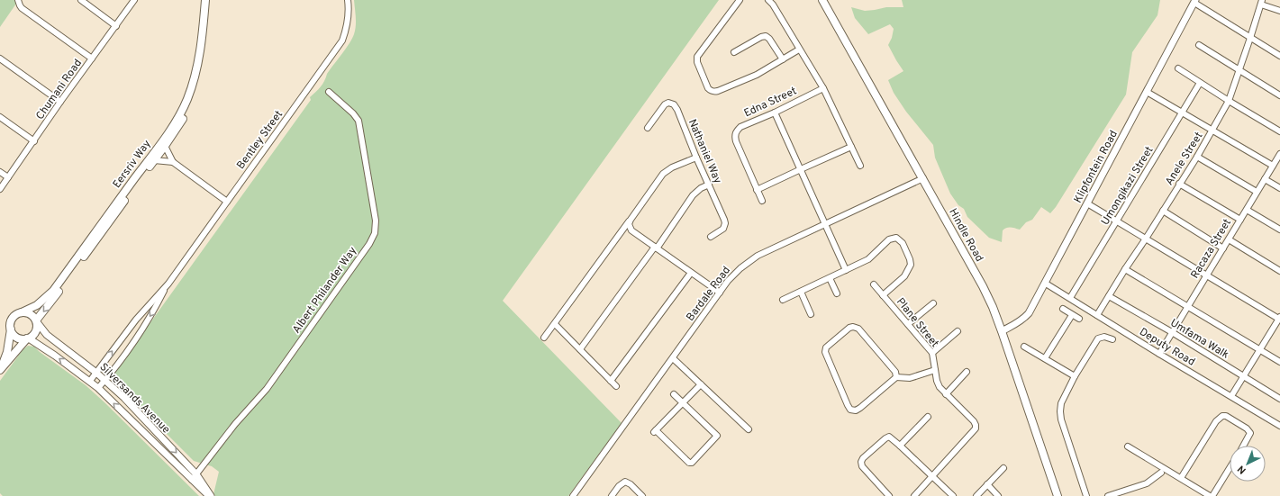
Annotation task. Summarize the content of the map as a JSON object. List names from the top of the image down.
{
  "streets": {
    "main road": ["Eersriv Way", "Hindle Road"],
    "street": [
      "Chumani Road",
      "Edna Street",
      "Bentley Street",
      "Nathaniel Way",
      "Anele Street",
      "Klipfontein Road",
      "Umongikazi Street",
      "Racaza Street",
      "Albert Philander Way",
      "Bardale Road",
      "Plane Street",
      "Umfama Walk",
      "Deputy Road",
      "Silversands Avenue"
    ]
  },
  "crossings": [
    ["Bentley Street", "Silversands Avenue"],
    ["Anele Street", "Umfama Walk"],
    ["Anele Street", "Deputy Road"],
    ["Eersriv Way", "Silversands Avenue"],
    ["Klipfontein Road", "Hindle Road"],
    ["Klipfontein Road", "Deputy Road"],
    ["Umongikazi Street", "Deputy Road"],
    ["Hindle Road", "Bardale Road"],
    ["Racaza Street", "Umfama Walk"],
    ["Racaza Street", "Deputy Road"],
    ["Albert Philander Way", "Silversands Avenue"]
  ],
  "north": "bottom left"
}
